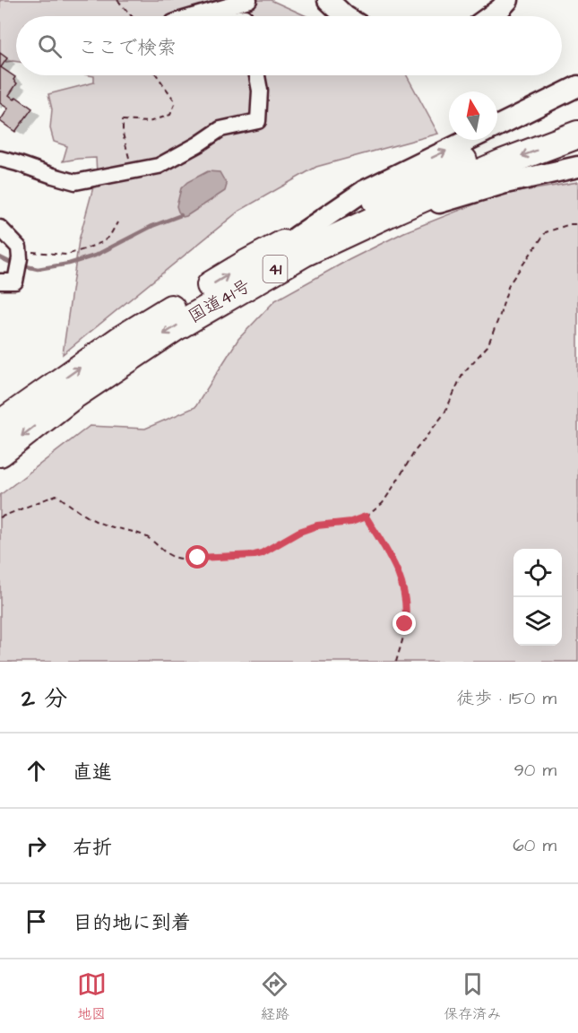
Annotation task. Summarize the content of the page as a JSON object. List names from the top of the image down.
{
  "streets": {
    "highway": ["41", "国道41号"]
  },
  "north": "top",
  "page": {
    "search": "ここで検索",
    "heading": ["2 分", "徒歩 · 150 m"],
    "list": [
      ["直進", "90 m"],
      ["右折", "60 m"],
      "目的地に到着"
    ],
    "nav": ["地図", "経路", "保存済み"]
  }
}
